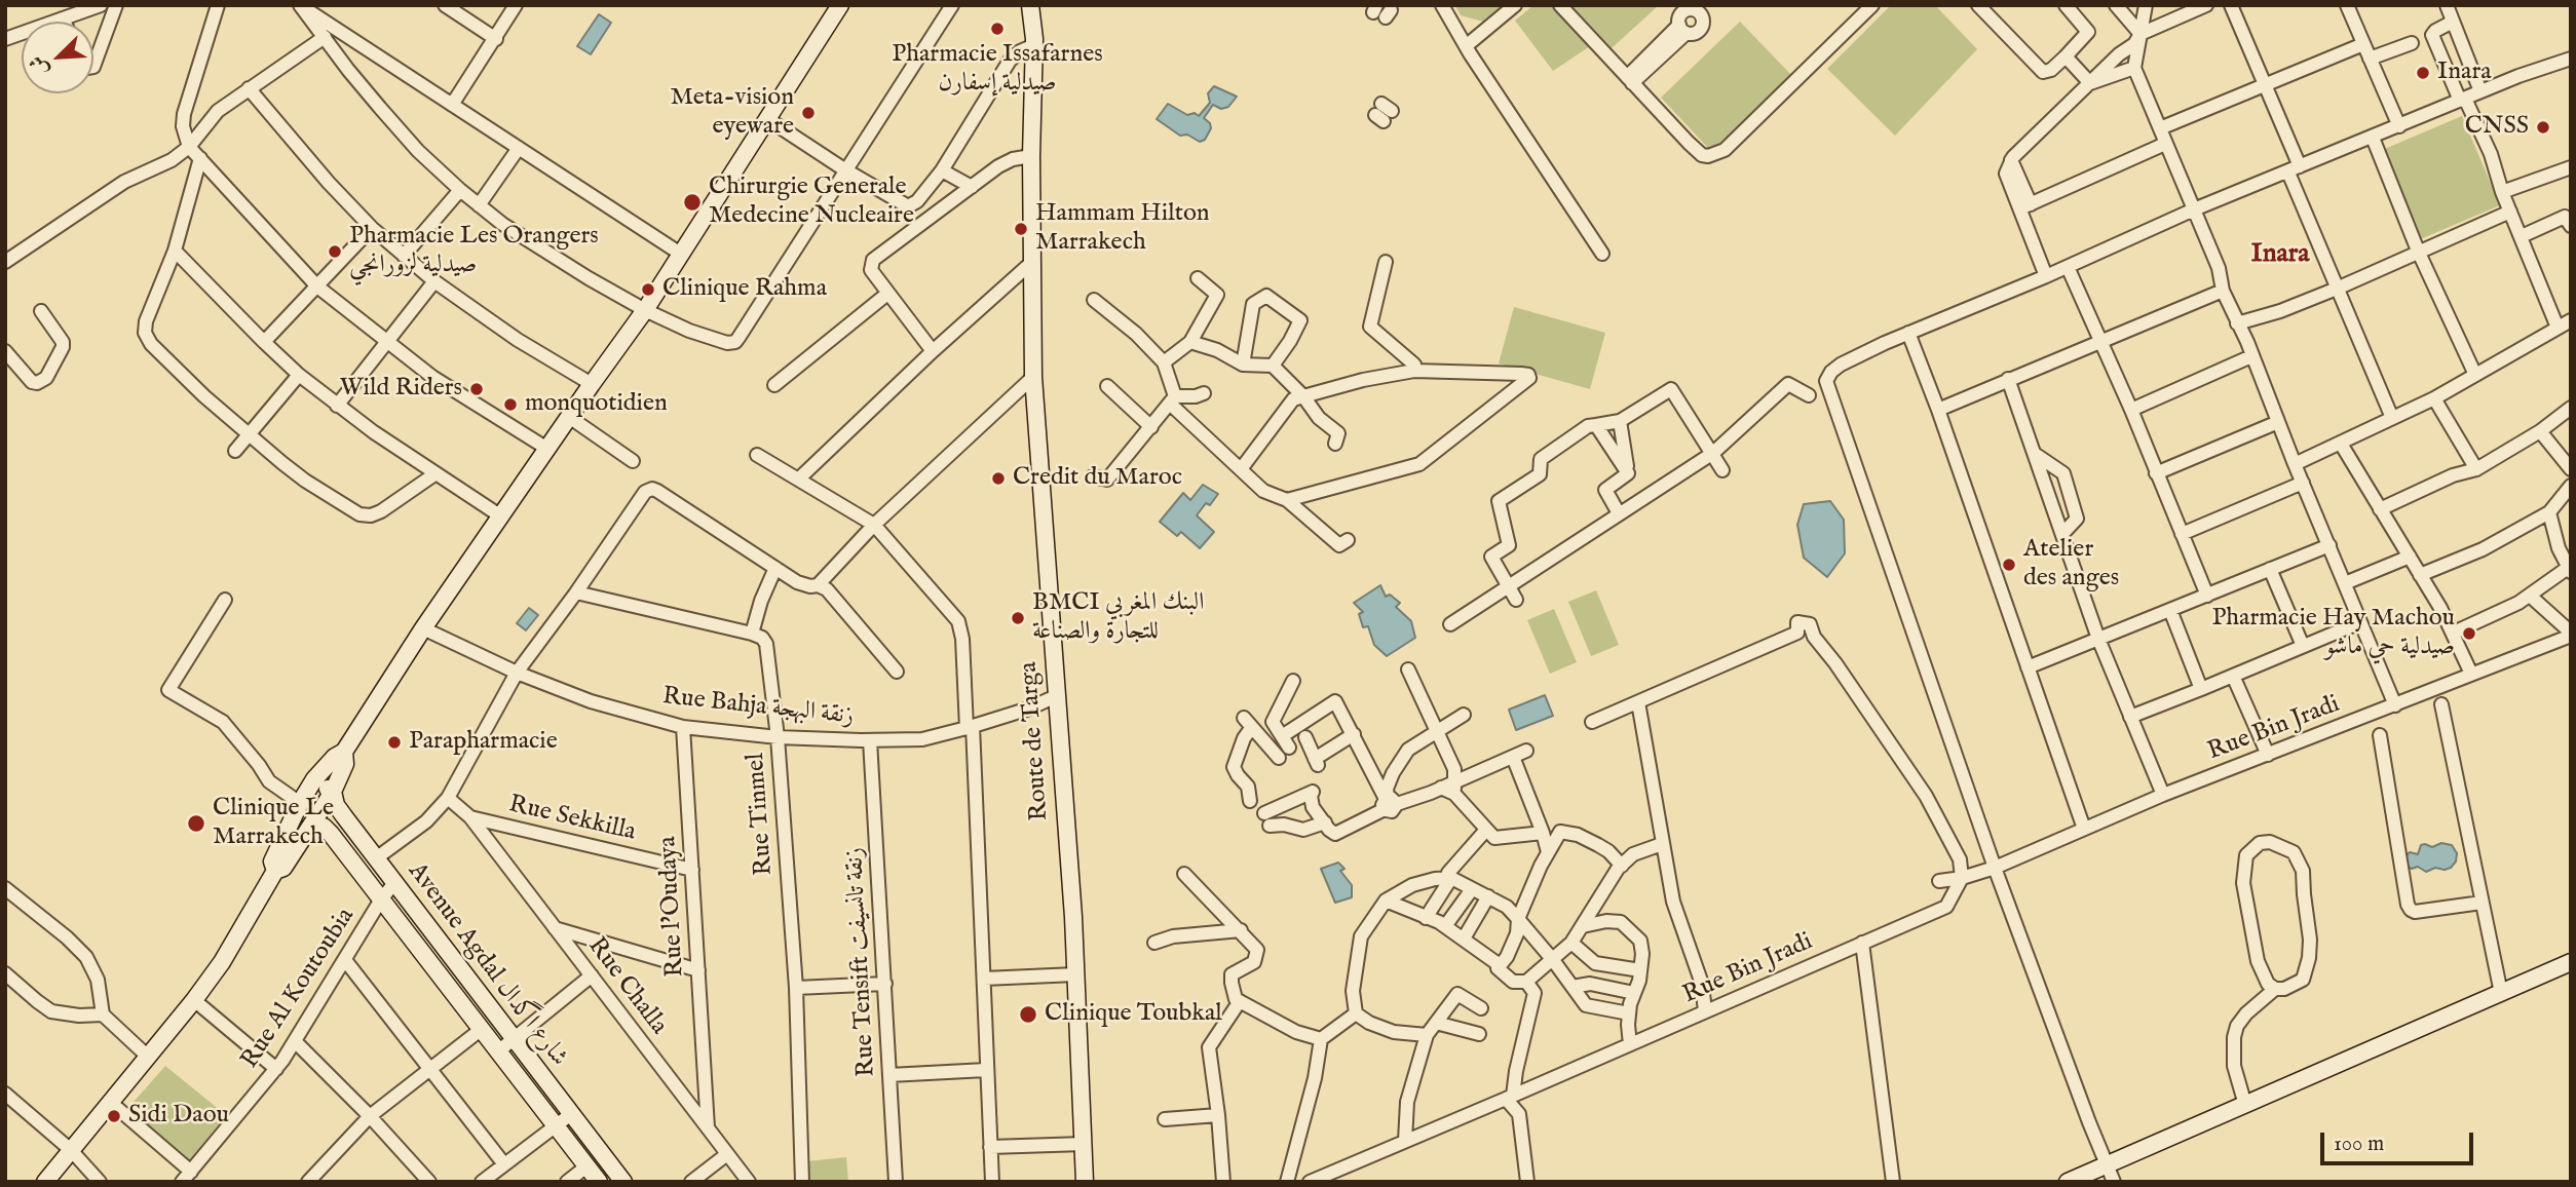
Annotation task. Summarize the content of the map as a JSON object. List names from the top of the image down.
{
  "streets": {
    "street": [
      "Rue Bahja زنقة البهجة",
      "Rue Bin Jradi",
      "Route de Targa",
      "Rue Tinmel",
      "Rue Sekkilla",
      "Rue l'Oudaya",
      "Rue Tensift زنقة تانسيفت",
      "Avenue Agdal شارع اگدال",
      "Rue Challa",
      "Rue Al Koutoubia"
    ]
  },
  "crossings": [
    ["Rue Bahja زنقة البهجة", "Route de Targa"],
    ["Rue Bahja زنقة البهجة", "Rue Tinmel"],
    ["Rue Bahja زنقة البهجة", "Rue l'Oudaya"],
    ["Rue Bahja زنقة البهجة", "Rue Tensift زنقة تانسيفت"],
    ["Rue Sekkilla", "Rue l'Oudaya"],
    ["Rue Sekkilla", "Rue Challa"],
    ["Rue l'Oudaya", "Rue Challa"],
    ["Avenue Agdal شارع اگدال", "Rue Al Koutoubia"]
  ],
  "districts": ["Inara"],
  "places": [
    "Pharmacie Issafarnes صيدلية إسفارن",
    "Inara",
    "Meta-vision eyeware",
    "CNSS",
    "Chirurgie Generale Medecine Nucleaire",
    "Hammam Hilton Marrakech",
    "Pharmacie Les Orangers صيدلية لزورانجي",
    "Clinique Rahma",
    "Wild Riders",
    "monquotidien",
    "Credit du Maroc",
    "Atelier des anges",
    "BMCI البنك المغربي للتجارة والصناعة",
    "Pharmacie Hay Machou صيدلية حي ماشو",
    "Parapharmacie",
    "Clinique Le Marrakech",
    "Clinique Toubkal",
    "Sidi Daou"
  ],
  "scale_bar": "100 m",
  "north": "bottom left"
}
